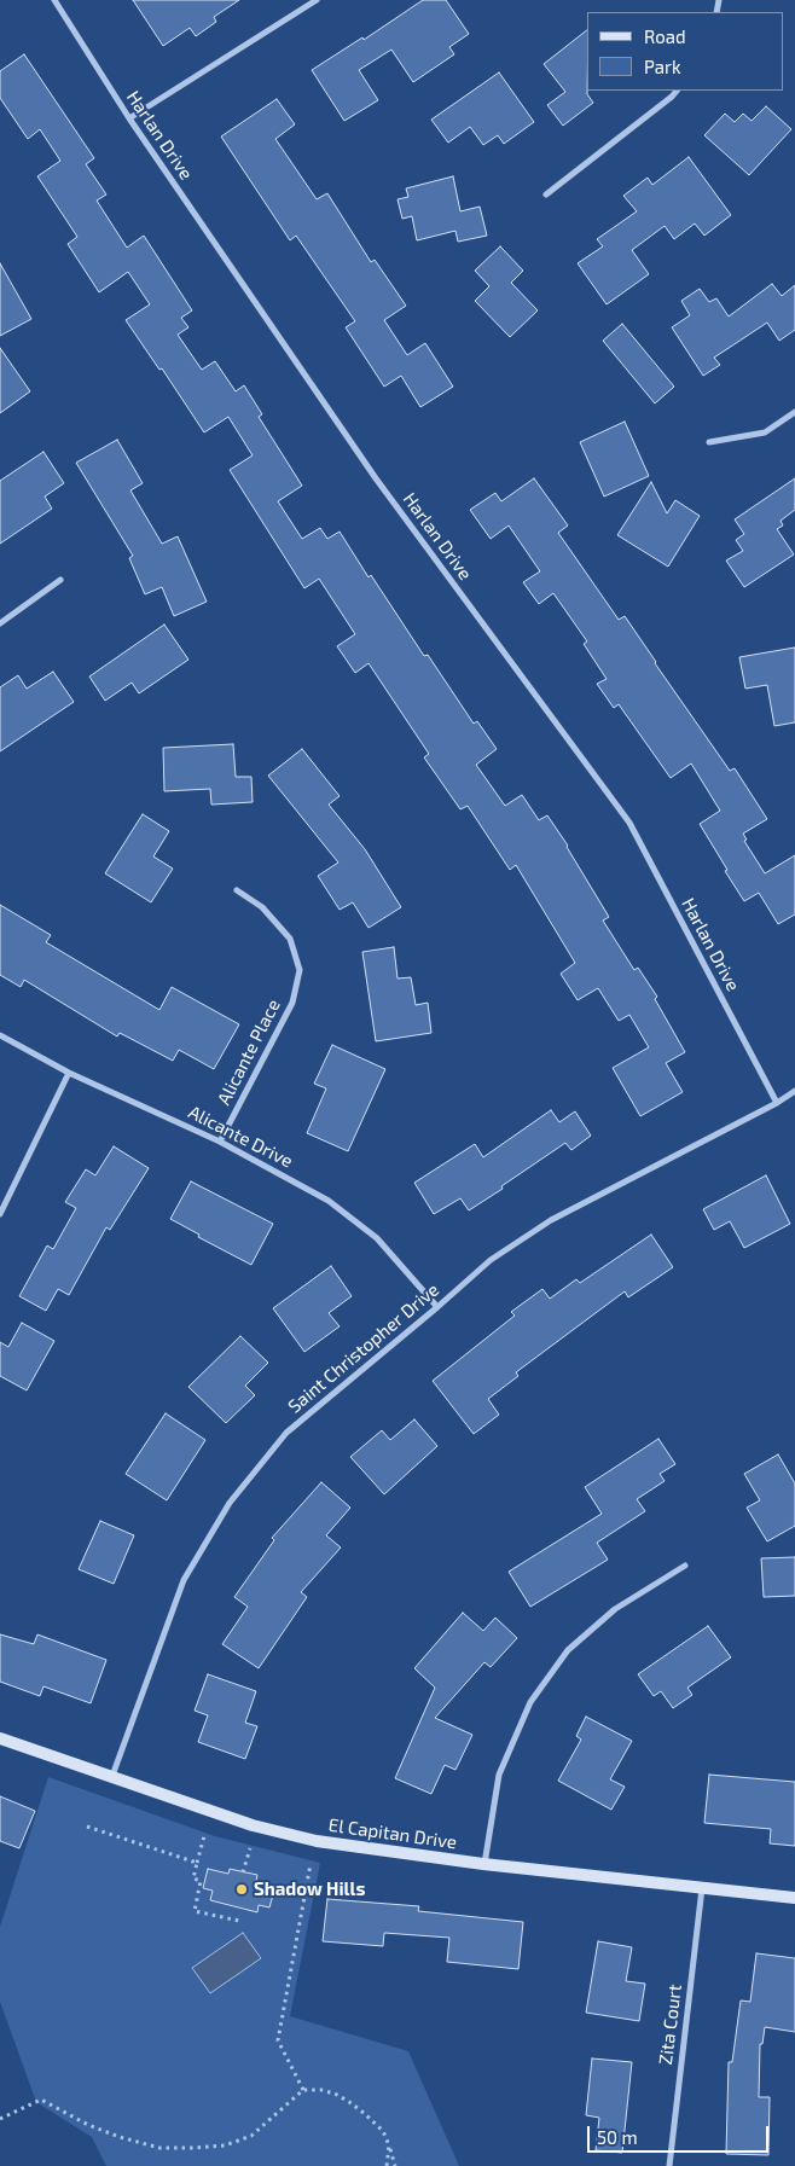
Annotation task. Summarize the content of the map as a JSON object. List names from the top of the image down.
{
  "streets": {
    "street": [
      "Harlan Drive",
      "Alicante Place",
      "Alicante Drive",
      "Saint Christopher Drive",
      "El Capitan Drive",
      "Zita Court"
    ]
  },
  "crossings": [
    ["Harlan Drive", "Saint Christopher Drive"],
    ["Alicante Place", "Alicante Drive"],
    ["Alicante Drive", "Saint Christopher Drive"],
    ["Saint Christopher Drive", "El Capitan Drive"],
    ["El Capitan Drive", "Zita Court"]
  ],
  "places": ["Shadow Hills"],
  "legend": ["Road", "Park"],
  "scale_bar": "50 m"
}
